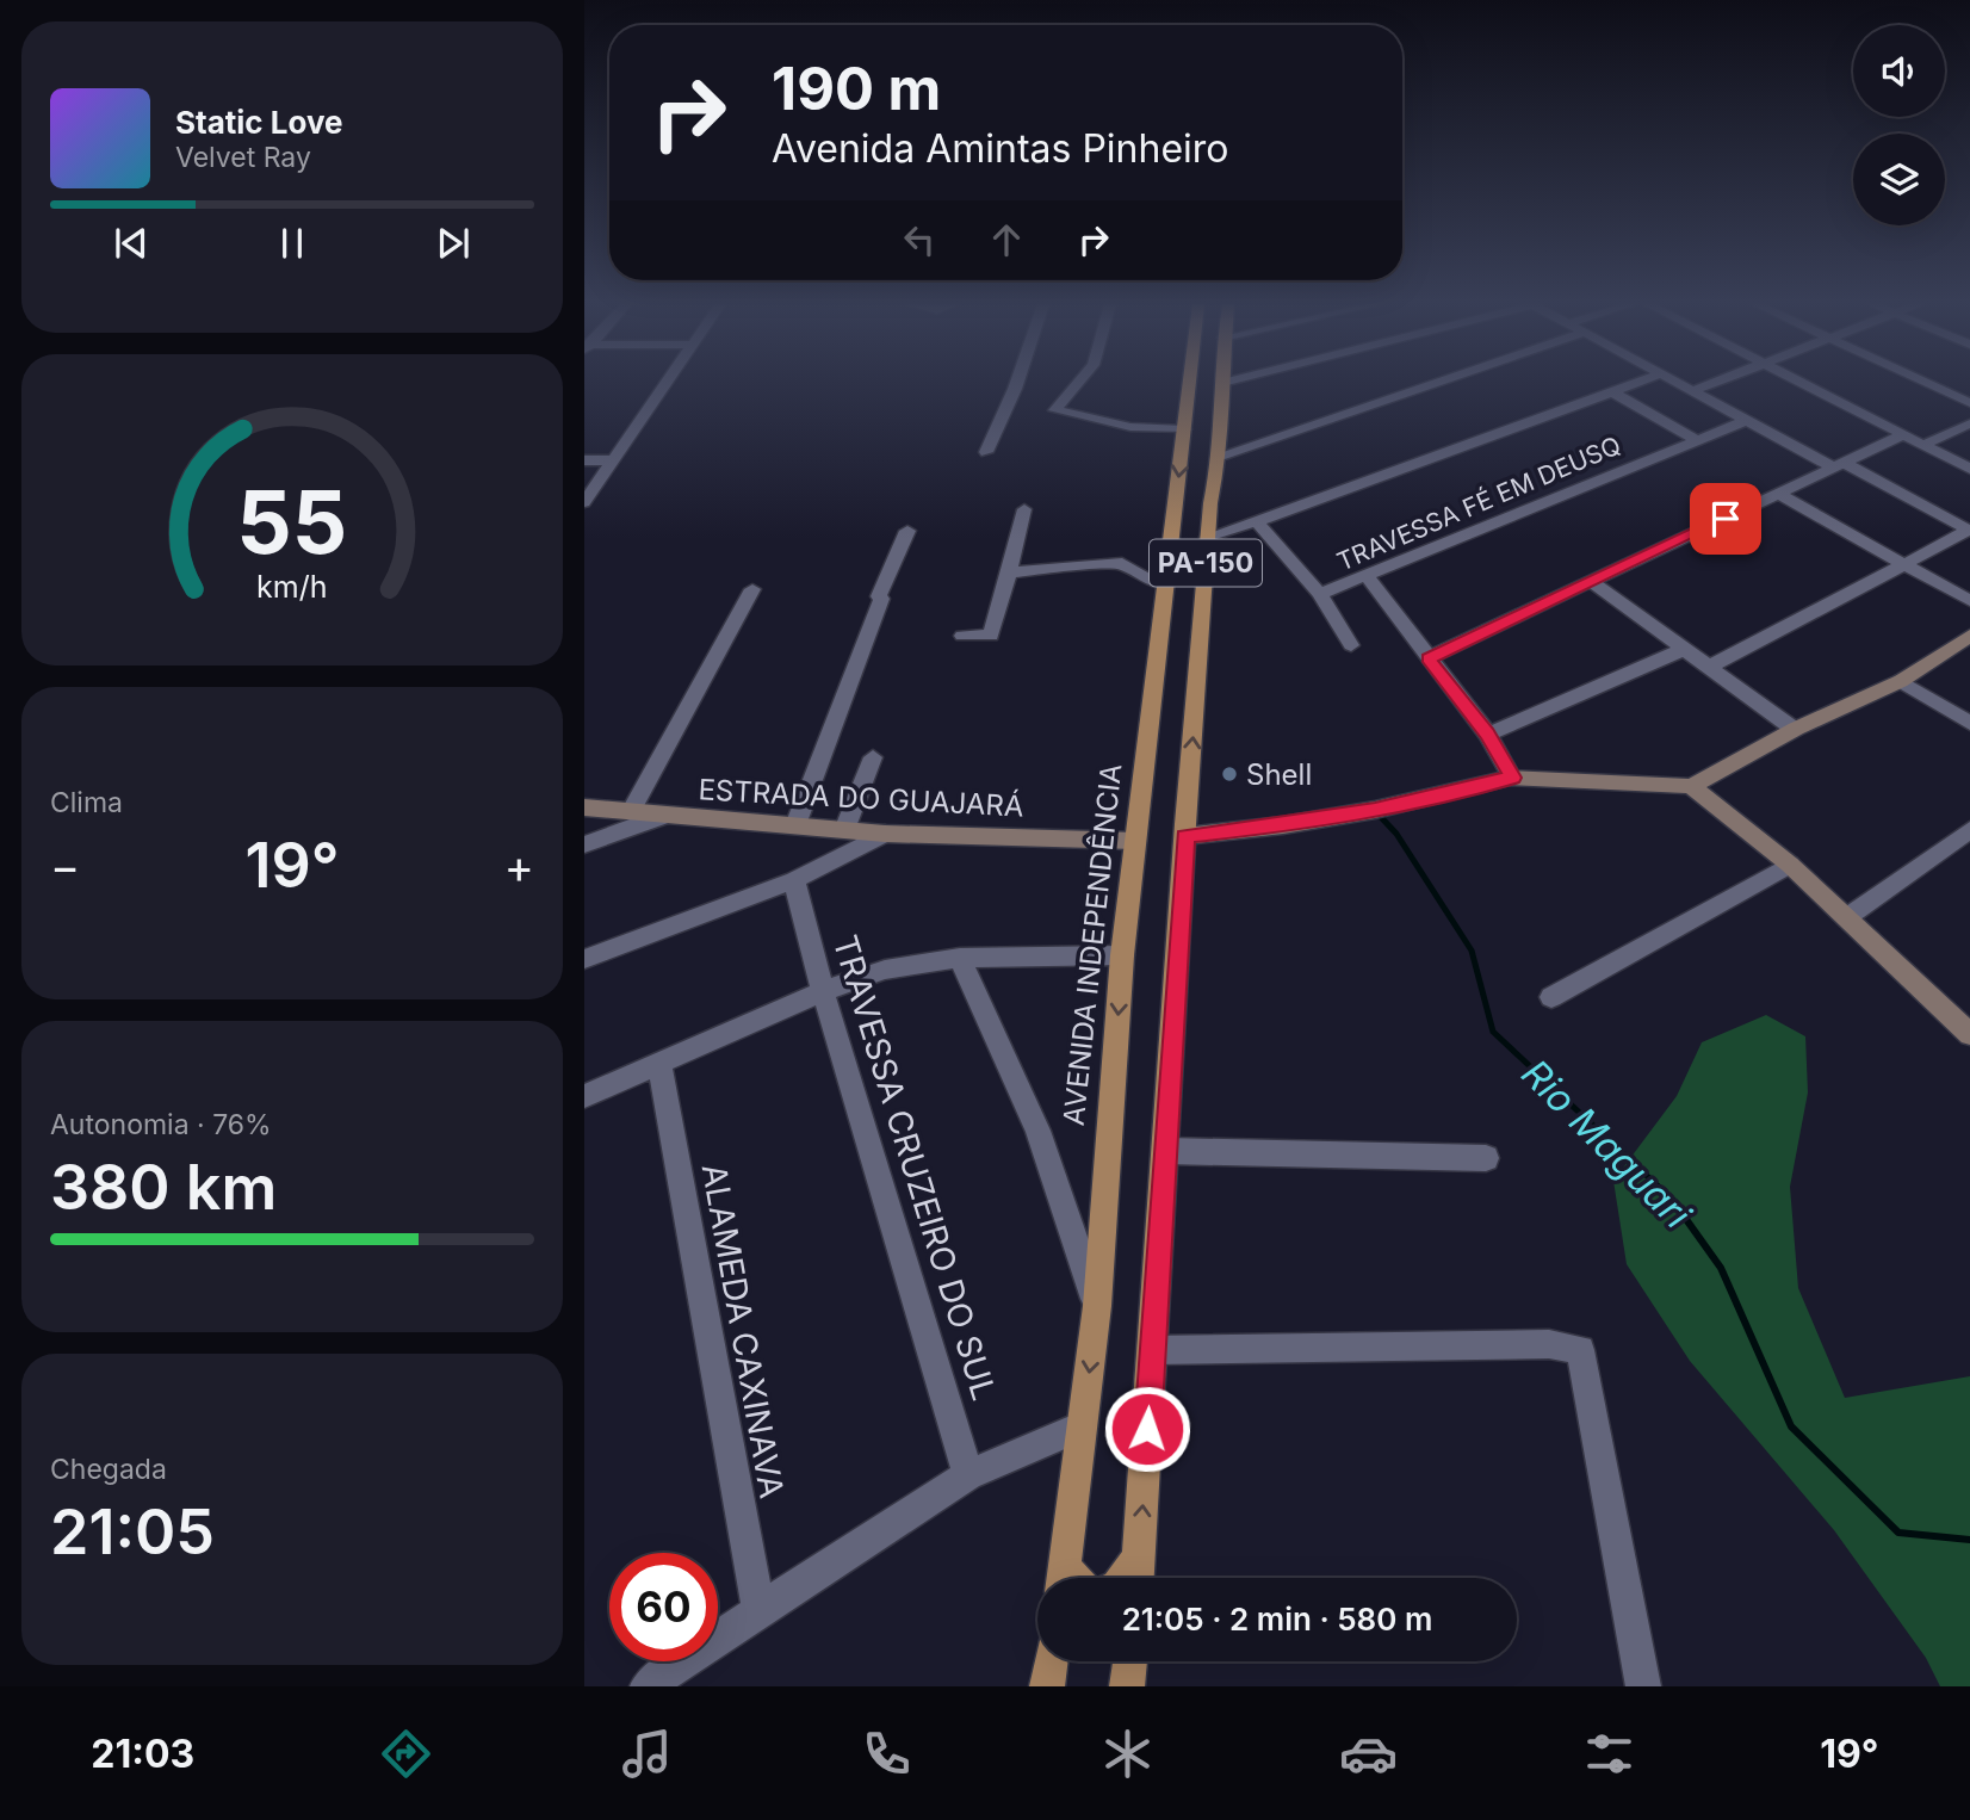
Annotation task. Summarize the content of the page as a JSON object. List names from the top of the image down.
{
  "streets": {
    "main road": ["PA-150", "AVENIDA INDEPENDÊNCIA"],
    "street": [
      "TRAVESSA FÉ EM DEUSQ",
      "ESTRADA DO GUAJARÁ",
      "TRAVESSA CRUZEIRO DO SUL",
      "ALAMEDA CAXINAVA"
    ]
  },
  "crossings": [
    ["ESTRADA DO GUAJARÁ", "AVENIDA INDEPENDÊNCIA"]
  ],
  "water": ["Rio Maguari"],
  "places": ["Shell"],
  "page": {
    "turn": ["190 m", "Avenida Amintas Pinheiro"],
    "song": ["Static Love", "Velvet Ray"],
    "tile": [
      "Clima",
      ["Autonomia · 76%", "380 km"],
      ["Chegada", "21:05"]
    ],
    "heat": ["−", "19°", "+"],
    "limit": "60",
    "trip": "21:05 · 2 min · 580 m",
    "tabs": ["21:03", "19°"],
    "gauge": ["55", "km/h"]
  }
}
